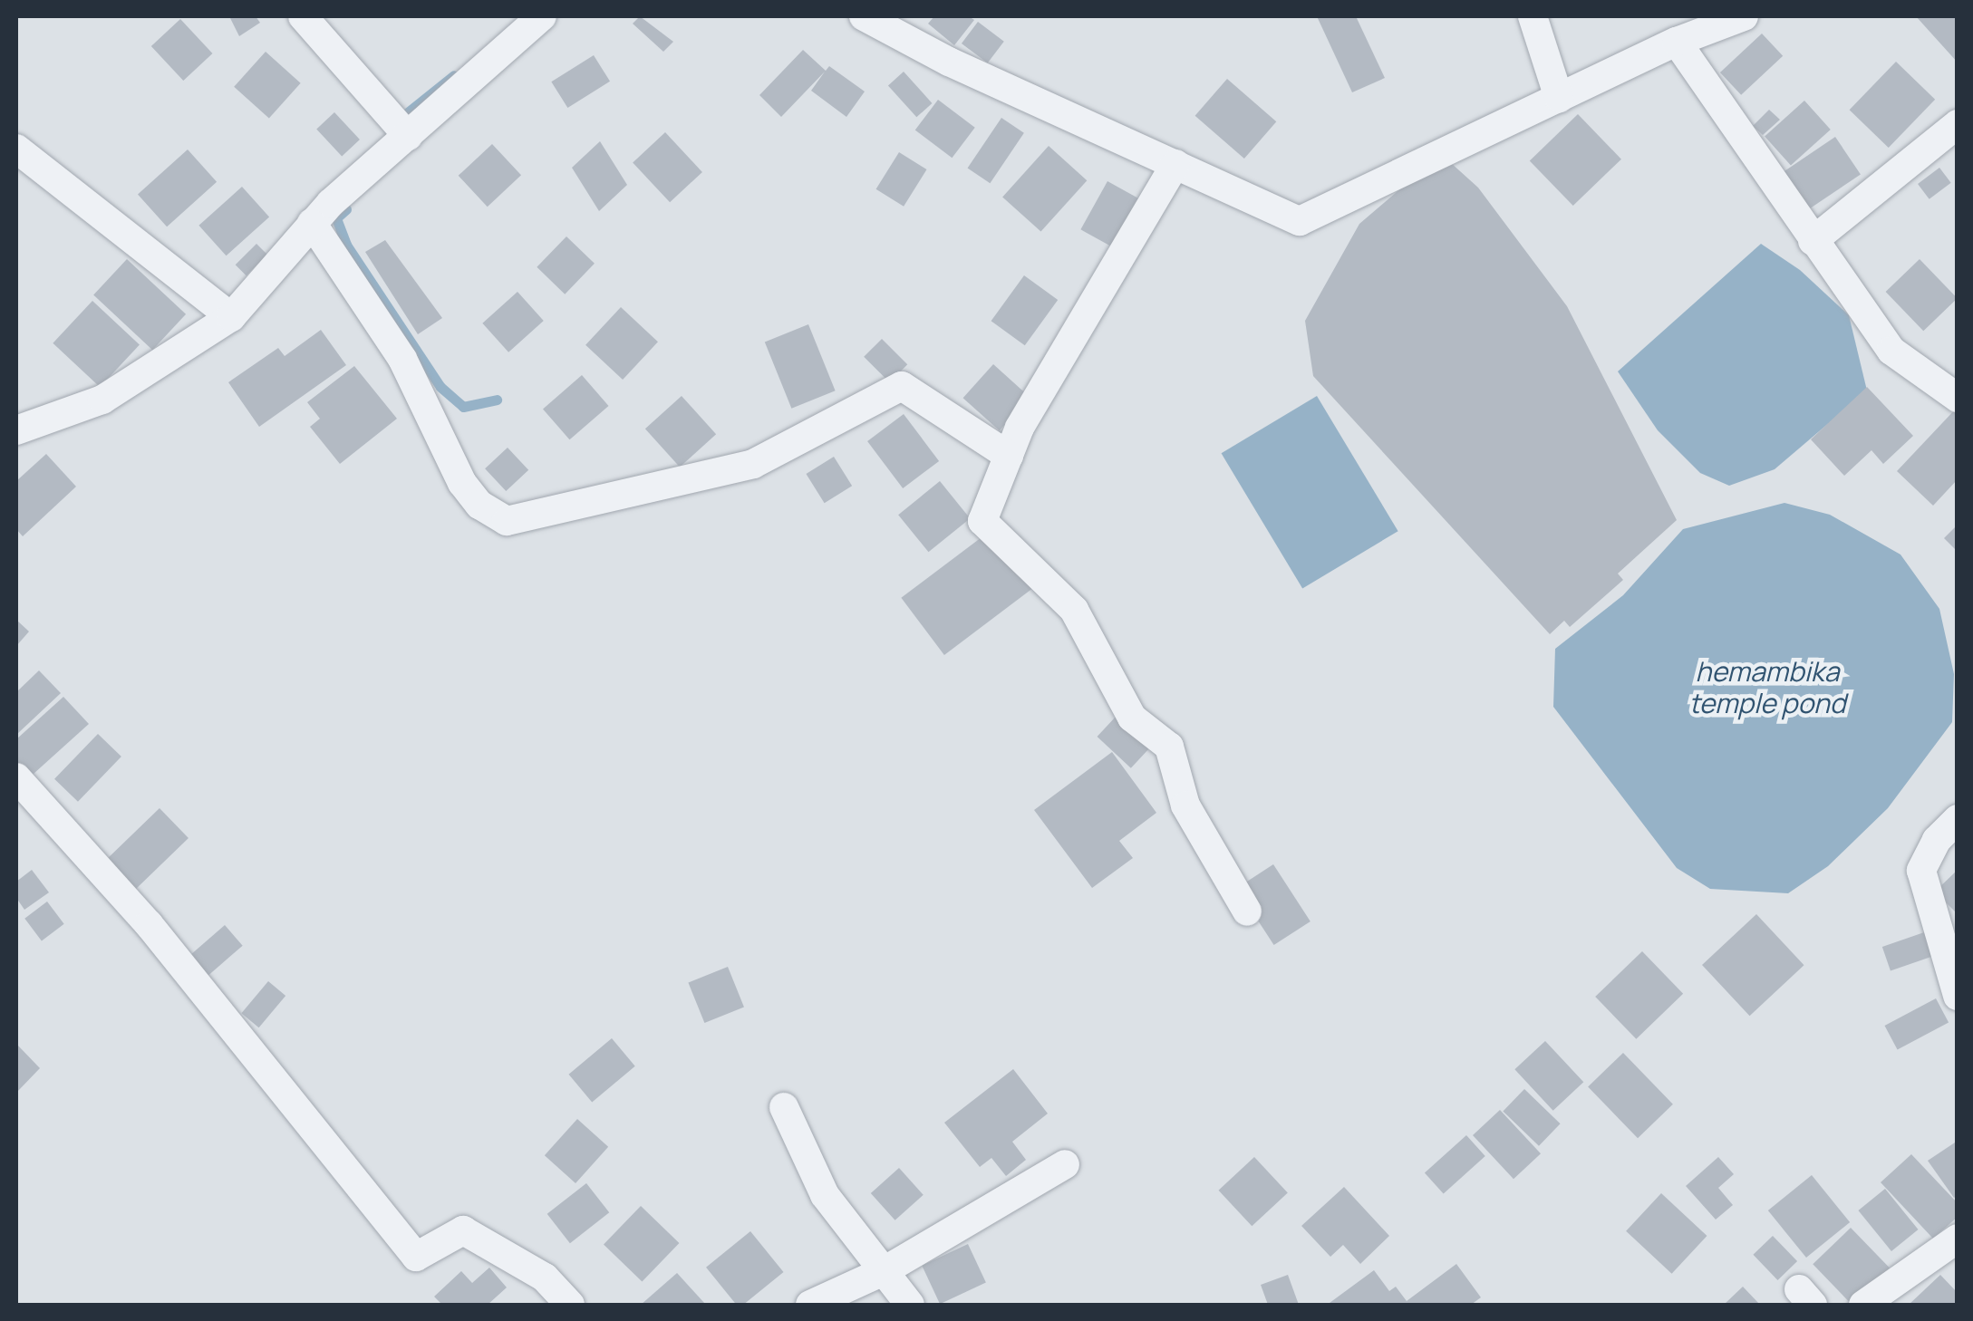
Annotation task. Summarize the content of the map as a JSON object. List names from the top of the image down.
{
  "water": ["hemambika temple pond"]
}
